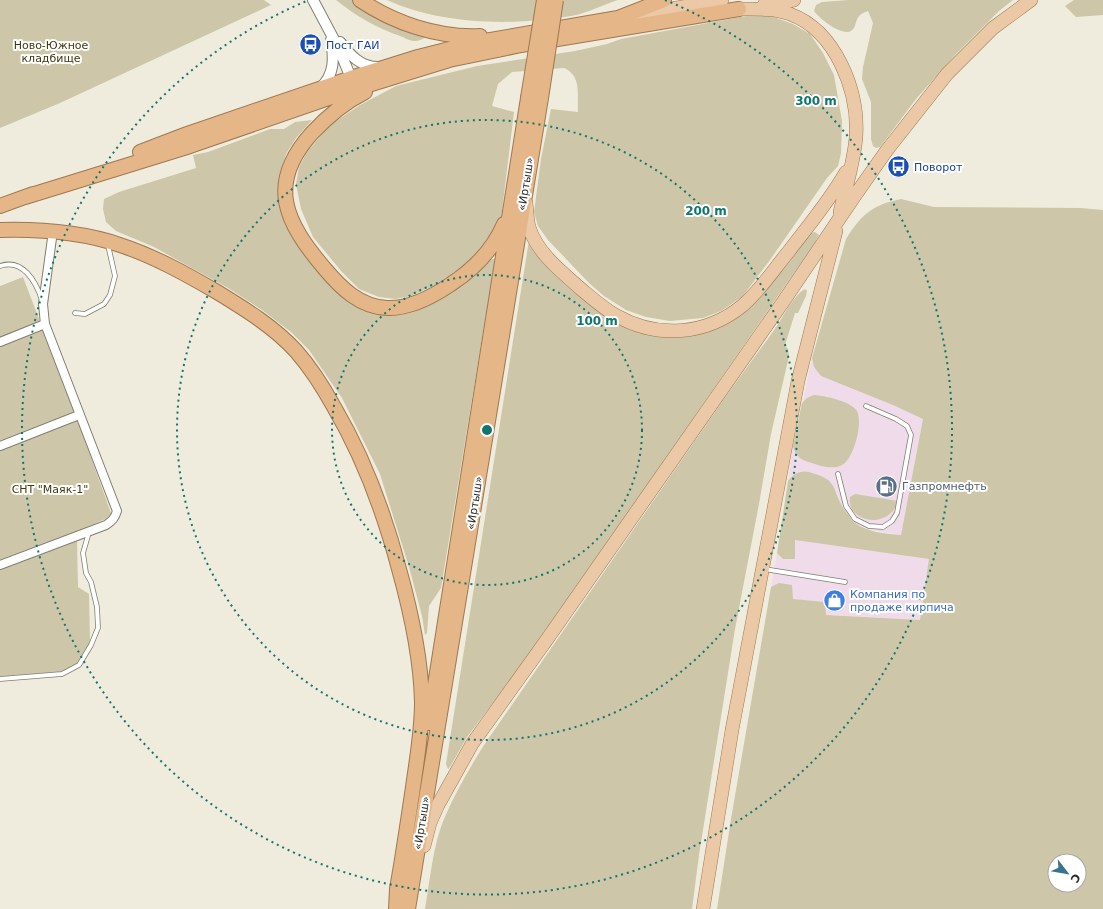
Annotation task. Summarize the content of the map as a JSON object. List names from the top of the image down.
{
  "streets": {
    "highway": ["«Иртыш»"]
  },
  "parks": ["Ново-Южное кладбище", "СНТ \"Маяк-1\""],
  "places": {
    "bus stop": ["Пост ГАИ", "Поворот"],
    "fuel station": ["Газпромнефть"],
    "shop": ["Компания по продаже кирпича"]
  },
  "north": "bottom right",
  "rings": ["300 m", "200 m", "100 m"]
}
